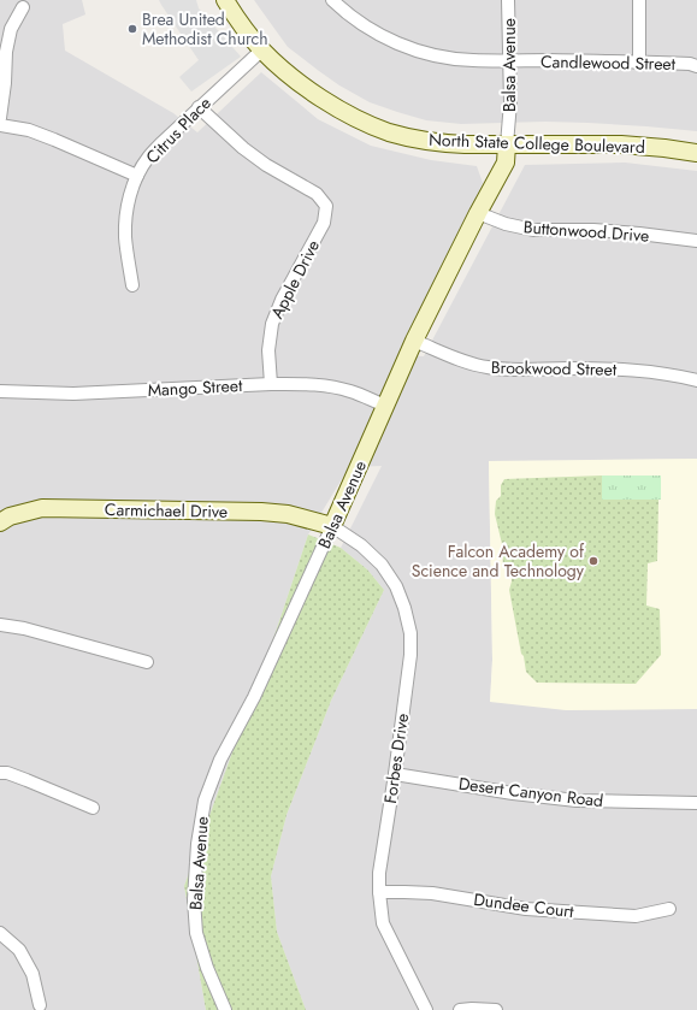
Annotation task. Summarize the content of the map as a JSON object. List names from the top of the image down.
{
  "streets": {
    "street": [
      "Candlewood Street",
      "Balsa Avenue",
      "Citrus Place",
      "North State College Boulevard",
      "Buttonwood Drive",
      "Apple Drive",
      "Brookwood Street",
      "Mango Street",
      "Carmichael Drive",
      "Forbes Drive",
      "Desert Canyon Road",
      "Dundee Court"
    ]
  },
  "crossings": [
    ["Candlewood Street", "Balsa Avenue"],
    ["Balsa Avenue", "North State College Boulevard"],
    ["Balsa Avenue", "Buttonwood Drive"],
    ["Balsa Avenue", "Brookwood Street"],
    ["Balsa Avenue", "Mango Street"],
    ["Balsa Avenue", "Carmichael Drive"],
    ["Balsa Avenue", "Forbes Drive"],
    ["Citrus Place", "North State College Boulevard"],
    ["Citrus Place", "Apple Drive"],
    ["Apple Drive", "Mango Street"],
    ["Carmichael Drive", "Forbes Drive"],
    ["Forbes Drive", "Desert Canyon Road"],
    ["Forbes Drive", "Dundee Court"]
  ],
  "places": ["Brea United Methodist Church", "Falcon Academy of Science and Technology"]
}
